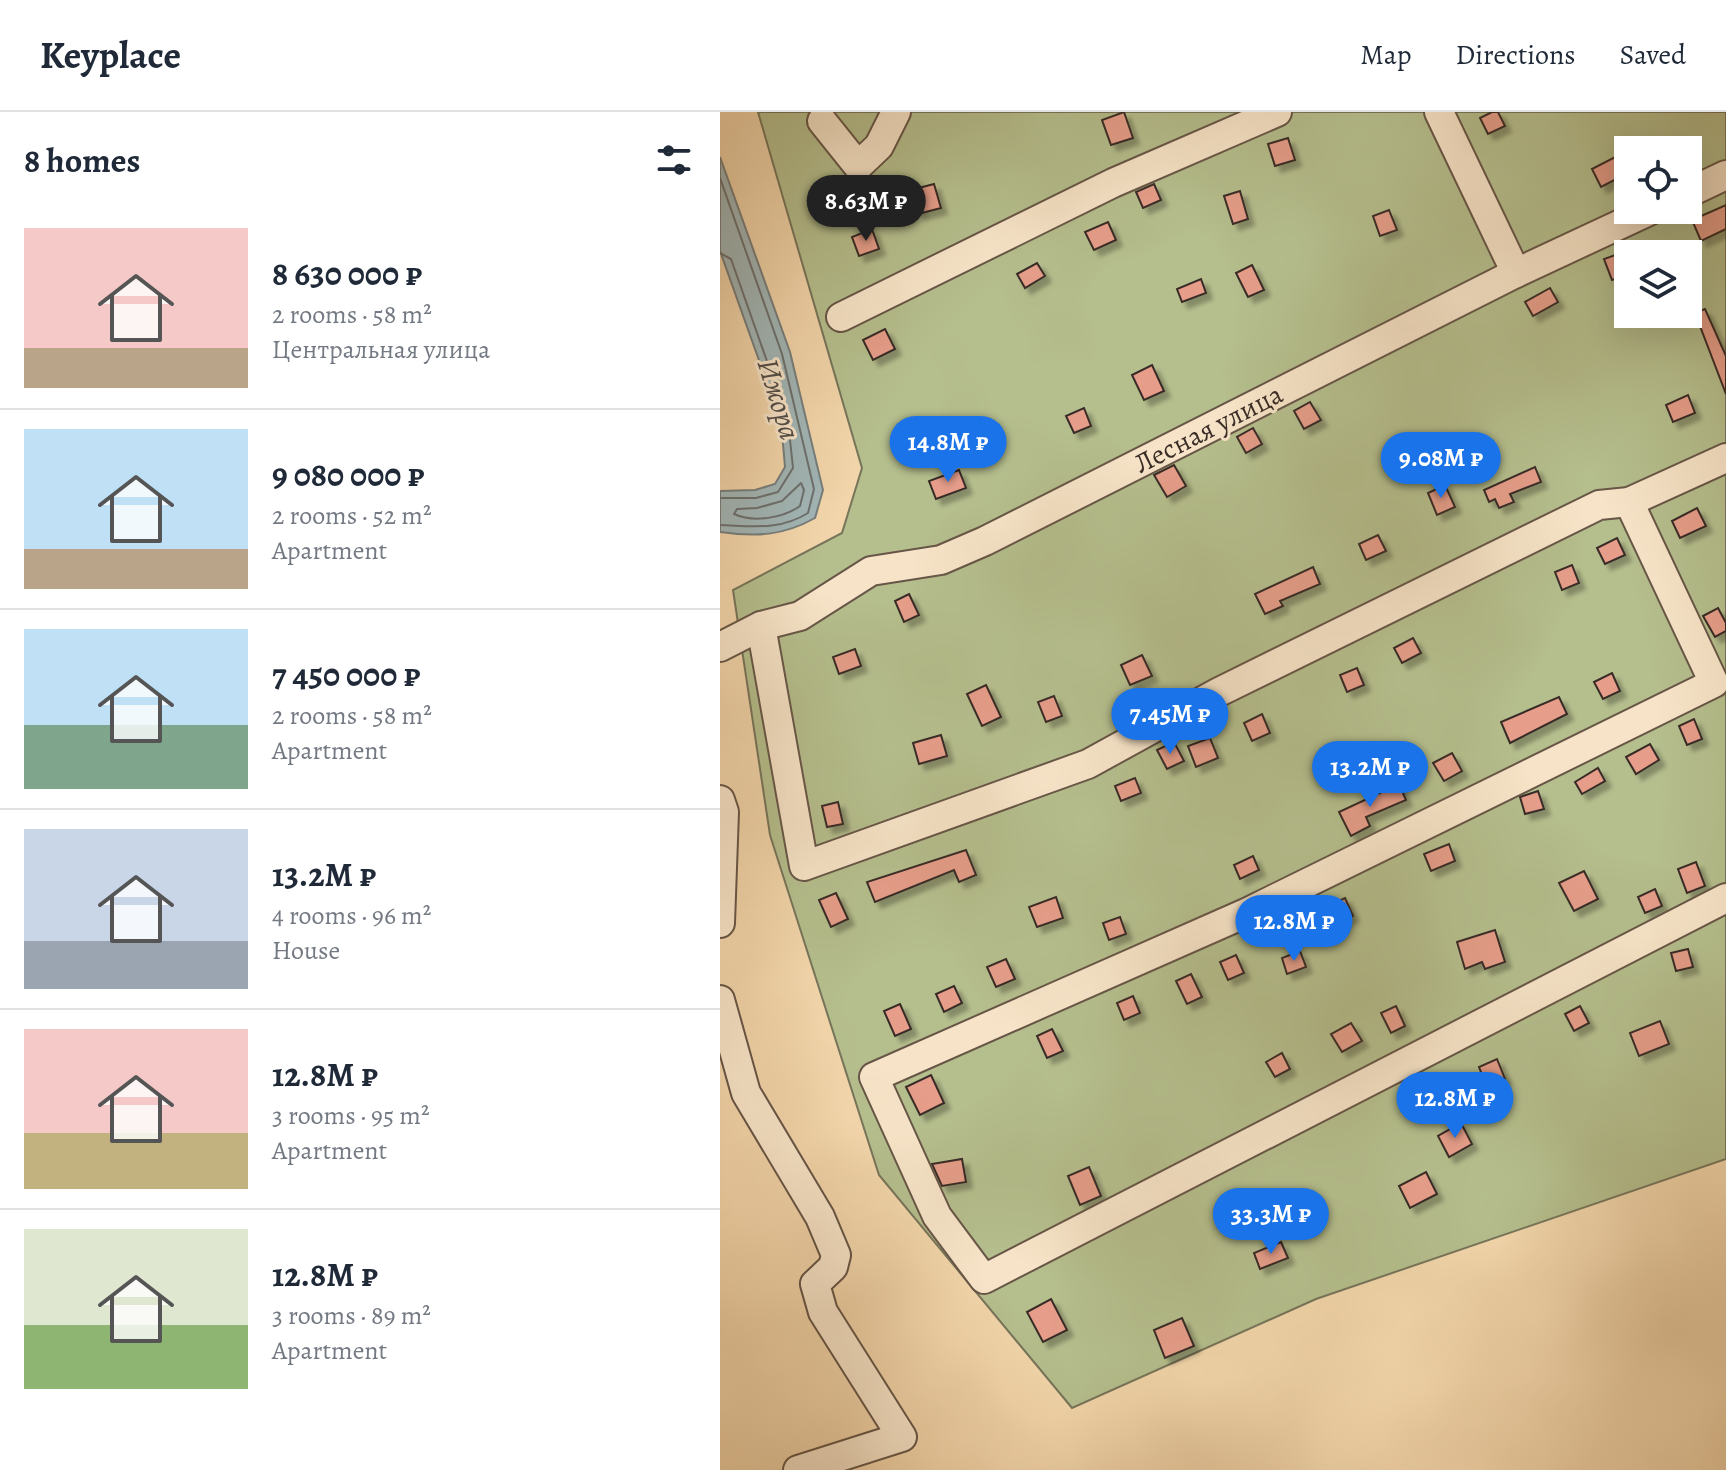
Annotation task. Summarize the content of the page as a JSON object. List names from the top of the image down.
{
  "streets": {
    "street": ["Лесная улица"]
  },
  "water": ["Ижора"],
  "page": {
    "header": "Keyplace",
    "nav": ["Map", "Directions", "Saved"],
    "heading": "8 homes",
    "price": [
      "8.63M ₽",
      "14.8M ₽",
      "9.08M ₽",
      "7.45M ₽",
      "13.2M ₽",
      "12.8M ₽",
      "12.8M ₽",
      "33.3M ₽"
    ],
    "list": [
      {
        "name": "8 630 000 ₽",
        "note": "2 rooms · 58 m² · Центральная улица"
      },
      {
        "name": "9 080 000 ₽",
        "note": "2 rooms · 52 m² · Apartment"
      },
      {
        "name": "7 450 000 ₽",
        "note": "2 rooms · 58 m² · Apartment"
      },
      {
        "name": "13.2M ₽",
        "note": "4 rooms · 96 m² · House"
      },
      {
        "name": "12.8M ₽",
        "note": "3 rooms · 95 m² · Apartment"
      },
      {
        "name": "12.8M ₽",
        "note": "3 rooms · 89 m² · Apartment"
      }
    ]
  }
}
